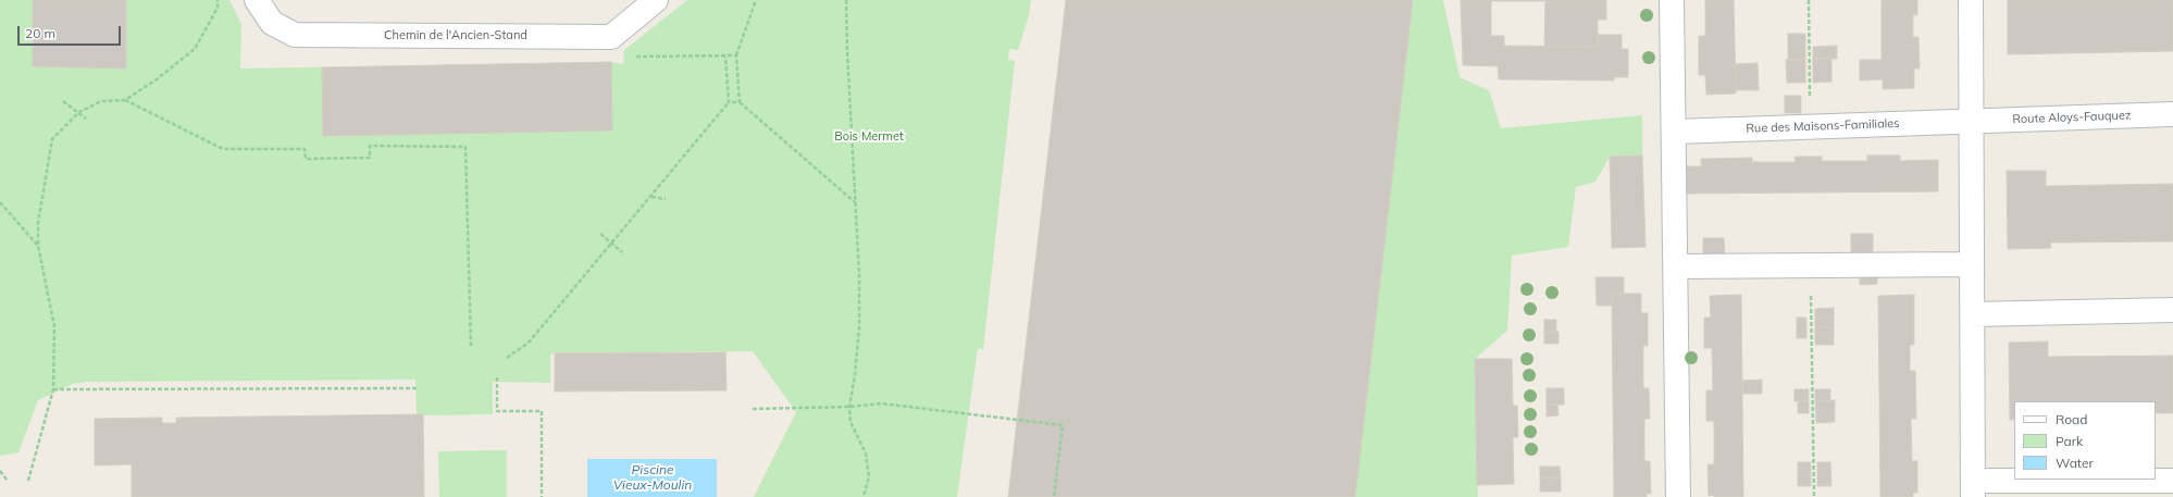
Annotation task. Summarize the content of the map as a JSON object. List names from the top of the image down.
{
  "streets": {
    "street": ["Chemin de l'Ancien-Stand", "Route Aloys-Fauquez", "Rue des Maisons-Familiales"]
  },
  "crossings": [
    ["Route Aloys-Fauquez", "Rue des Maisons-Familiales"]
  ],
  "water": ["Piscine Vieux-Moulin"],
  "parks": ["Bois Mermet"],
  "legend": ["Road", "Park", "Water"],
  "scale_bar": "20 m"
}
